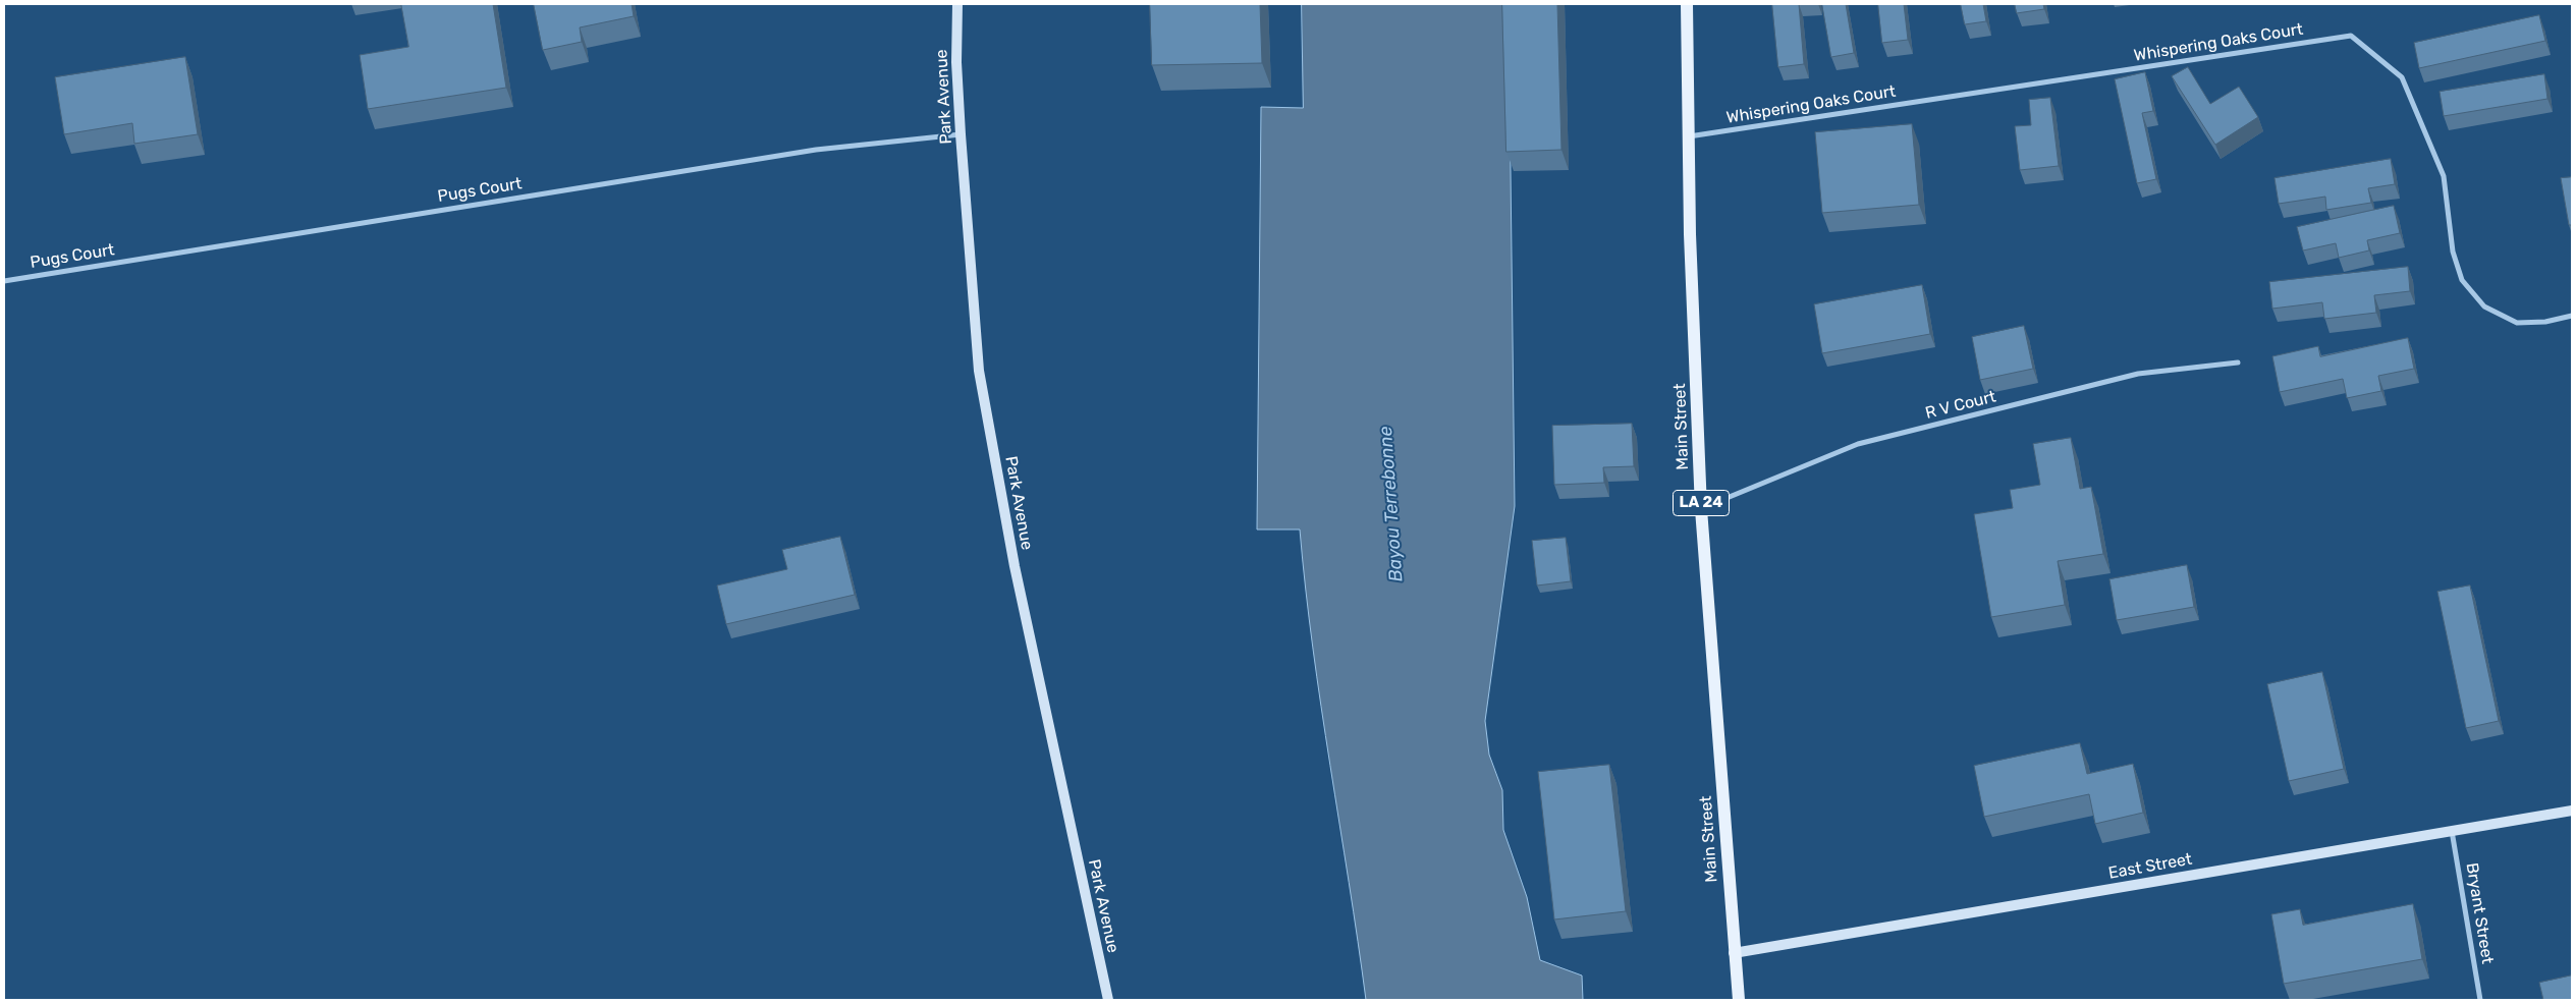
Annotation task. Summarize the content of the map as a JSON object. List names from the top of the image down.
{
  "streets": {
    "main road": [
      "Park Avenue",
      "Main Street",
      "LA 24",
      "East Street"
    ],
    "street": [
      "Whispering Oaks Court",
      "Pugs Court",
      "R V Court",
      "Bryant Street"
    ]
  },
  "crossings": [
    ["Whispering Oaks Court", "Main Street"],
    ["Park Avenue", "Pugs Court"],
    ["R V Court", "Main Street"],
    ["Main Street", "East Street"],
    ["East Street", "Bryant Street"]
  ],
  "water": ["Bayou Terrebonne"]
}
